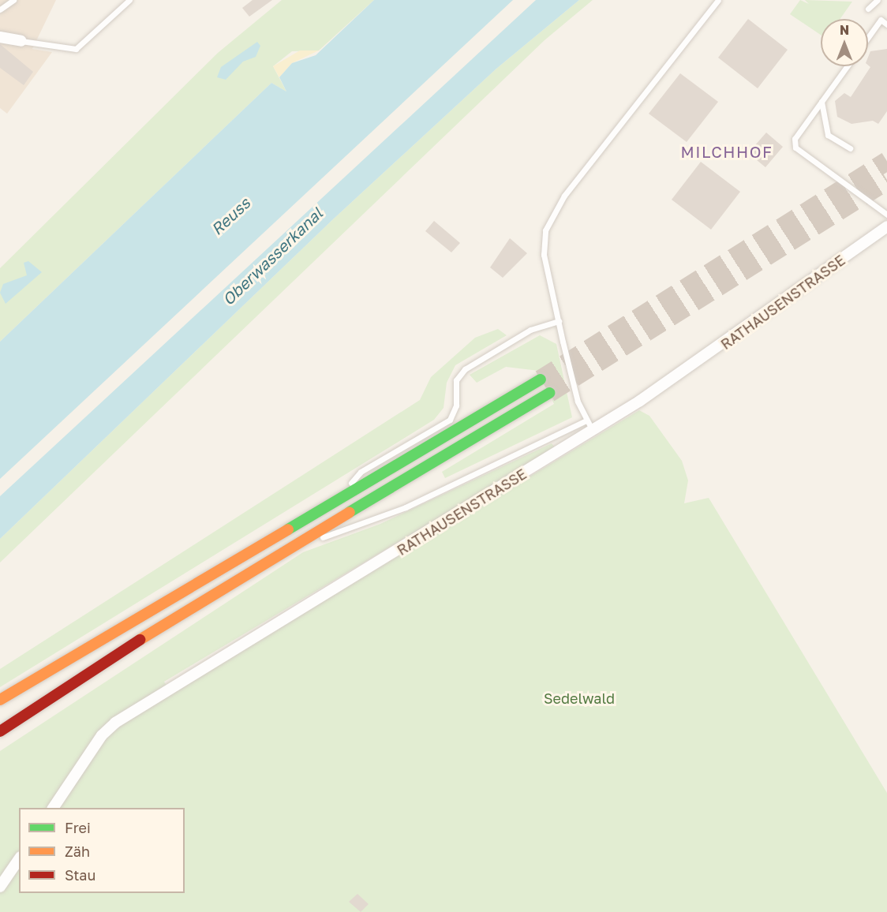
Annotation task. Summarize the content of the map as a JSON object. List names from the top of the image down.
{
  "streets": {
    "street": ["RATHAUSENSTRASSE"]
  },
  "districts": ["MILCHHOF"],
  "water": ["Reuss", "Oberwasserkanal"],
  "parks": ["Sedelwald"],
  "legend": ["Frei", "Zäh", "Stau"],
  "north": "top"
}
